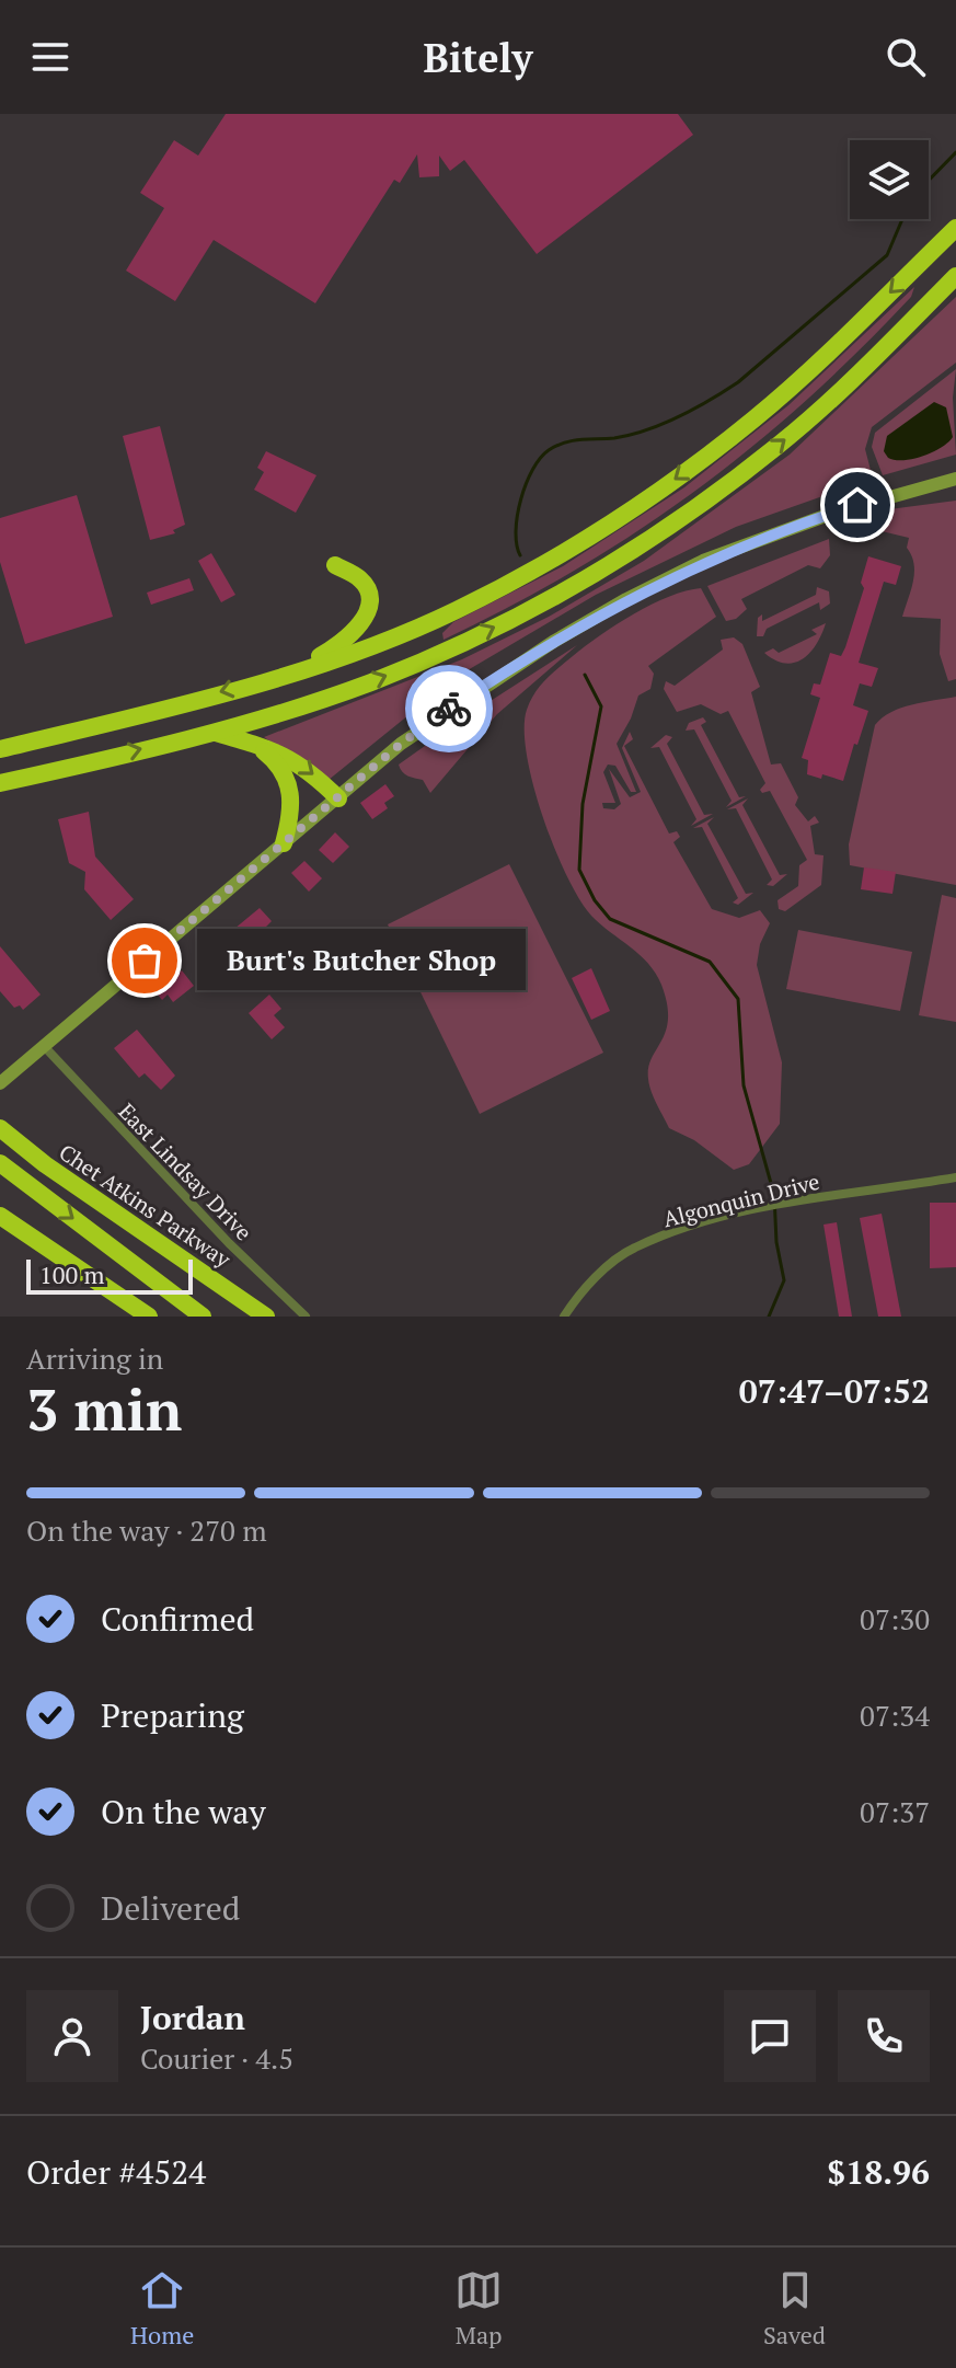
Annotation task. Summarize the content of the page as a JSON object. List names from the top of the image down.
{
  "streets": {
    "highway": ["Chet Atkins Parkway"],
    "street": ["East Lindsay Drive", "Algonquin Drive"]
  },
  "places": ["Burt's Butcher Shop"],
  "scale_bar": "100 m",
  "page": {
    "header": "Bitely",
    "bubble": "Burt's Butcher Shop",
    "scale": "100 m",
    "heading": ["3 min", "Arriving in", "07:47–07:52"],
    "panel": [
      "Jordan",
      "Courier · 4.5",
      "Order #4524",
      "$18.96"
    ],
    "bar": "On the way · 270 m",
    "list": [
      ["Confirmed", "07:30"],
      ["Preparing", "07:34"],
      ["On the way", "07:37"],
      "Delivered"
    ],
    "tabs": ["Home", "Map", "Saved"]
  }
}
